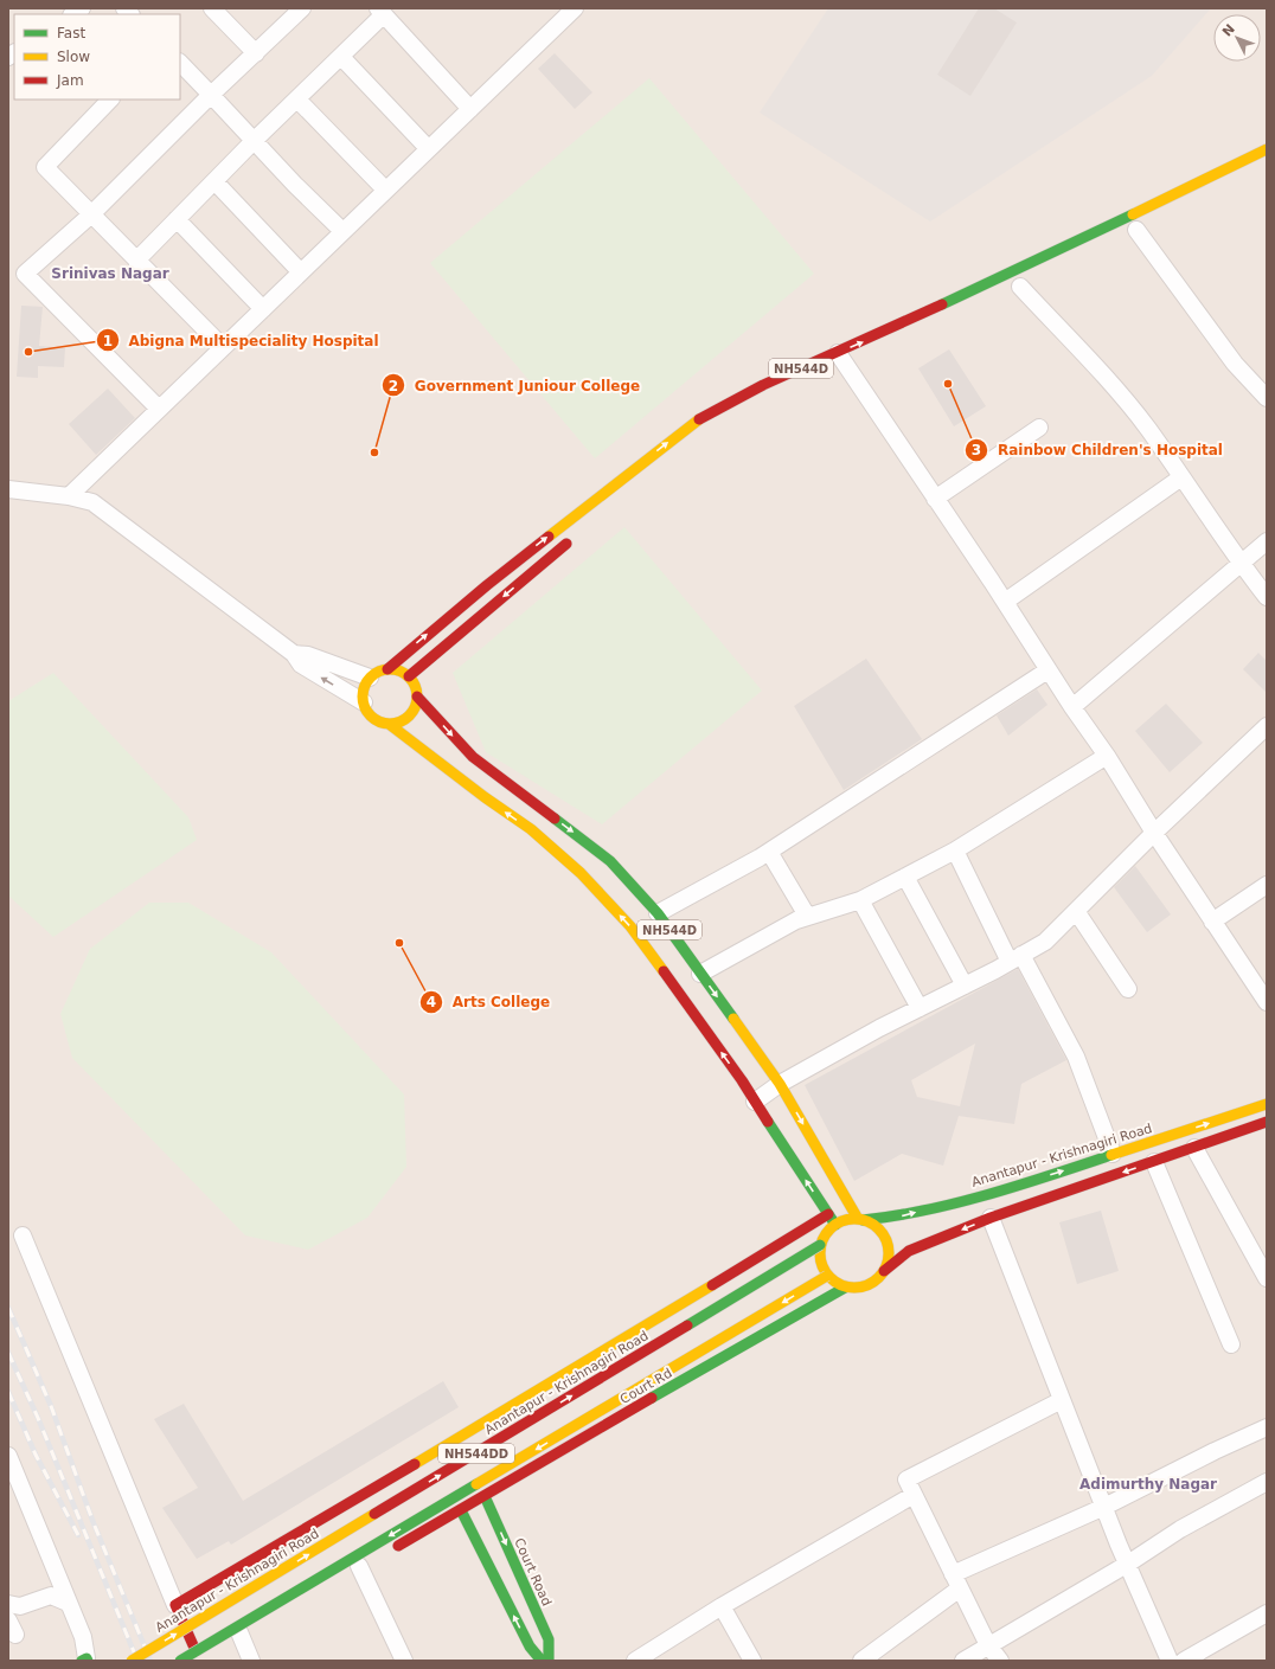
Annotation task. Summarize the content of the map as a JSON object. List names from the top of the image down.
{
  "streets": {
    "main road": [
      "NH544D",
      "Anantapur - Krishnagiri Road",
      "Court Rd",
      "NH544DD",
      "Court Road"
    ]
  },
  "crossings": [
    ["NH544D", "Anantapur - Krishnagiri Road"],
    ["NH544D", "Court Rd"],
    ["NH544D", "NH544DD"],
    ["Anantapur - Krishnagiri Road", "Court Rd"],
    ["Anantapur - Krishnagiri Road", "NH544DD"],
    ["Court Rd", "NH544DD"],
    ["Court Rd", "Court Road"]
  ],
  "districts": ["Srinivas Nagar", "Adimurthy Nagar"],
  "places": [
    "Abigna Multispeciality Hospital",
    "Rainbow Children's Hospital",
    "Government Juniour College",
    "Arts College"
  ],
  "legend": ["Fast", "Slow", "Jam"],
  "north": "top left"
}
